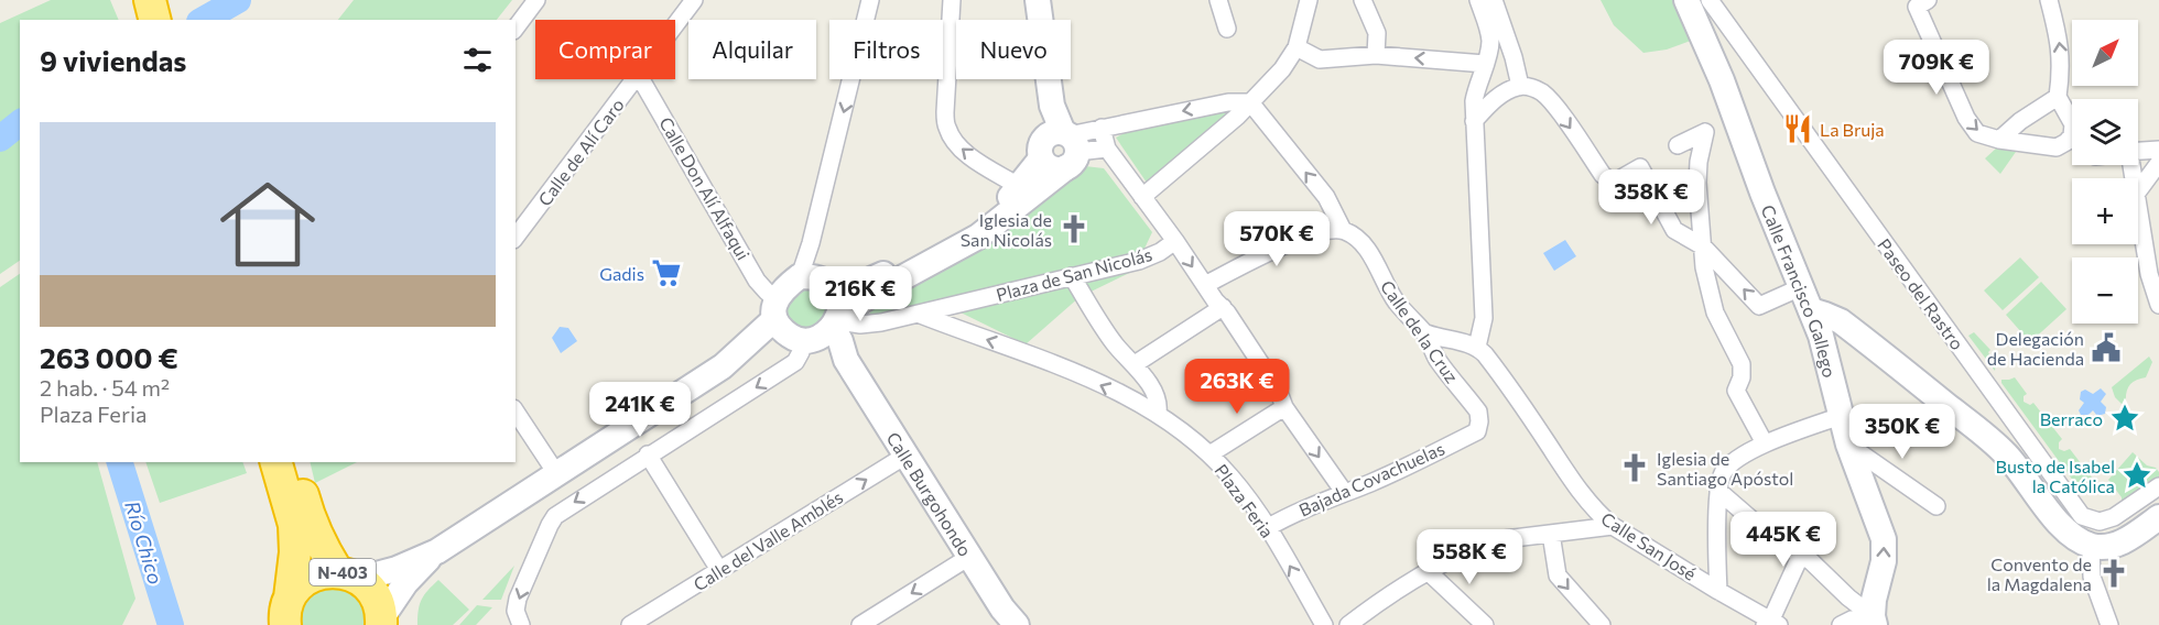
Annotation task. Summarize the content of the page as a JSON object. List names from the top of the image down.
{
  "streets": {
    "highway": ["N-403"],
    "main road": ["Calle Francisco Gallego", "Calle Burgohondo"],
    "street": [
      "Calle de Alí Caro",
      "Calle Don Alí Alfaqui",
      "Plaza de San Nicolás",
      "Paseo del Rastro",
      "Calle de la Cruz",
      "Bajada Covachuelas",
      "Plaza Feria",
      "Calle del Valle Amblés",
      "Calle San José"
    ]
  },
  "crossings": [
    ["Calle Don Alí Alfaqui", "Plaza de San Nicolás"],
    ["Calle Don Alí Alfaqui", "Calle Burgohondo"],
    ["Plaza de San Nicolás", "Calle Burgohondo"],
    ["Calle de la Cruz", "Bajada Covachuelas"],
    ["Bajada Covachuelas", "Plaza Feria"],
    ["Calle Burgohondo", "Calle del Valle Amblés"]
  ],
  "one_way": ["Plaza Feria"],
  "water": ["Río Chico"],
  "places": {
    "restaurant": ["La Bruja"],
    "church": ["Iglesia de San Nicolás", "Iglesia de Santiago Apóstol", "Convento de la Magdalena"],
    "supermarket": ["Gadis"],
    "public building": ["Delegación de Hacienda"],
    "place": ["Berraco", "Busto de Isabel la Católica"]
  },
  "north": "top right",
  "page": {
    "map_buttons": ["+", "−"],
    "chip": [
      "Comprar",
      "Alquilar",
      "Filtros",
      "Nuevo"
    ],
    "heading": "9 viviendas",
    "price": [
      "709K €",
      "358K €",
      "570K €",
      "216K €",
      "263K €",
      "241K €",
      "350K €",
      "445K €",
      "558K €"
    ],
    "list": [
      {
        "name": "263 000 €",
        "note": "2 hab. · 54 m² · Plaza Feria"
      }
    ]
  }
}
